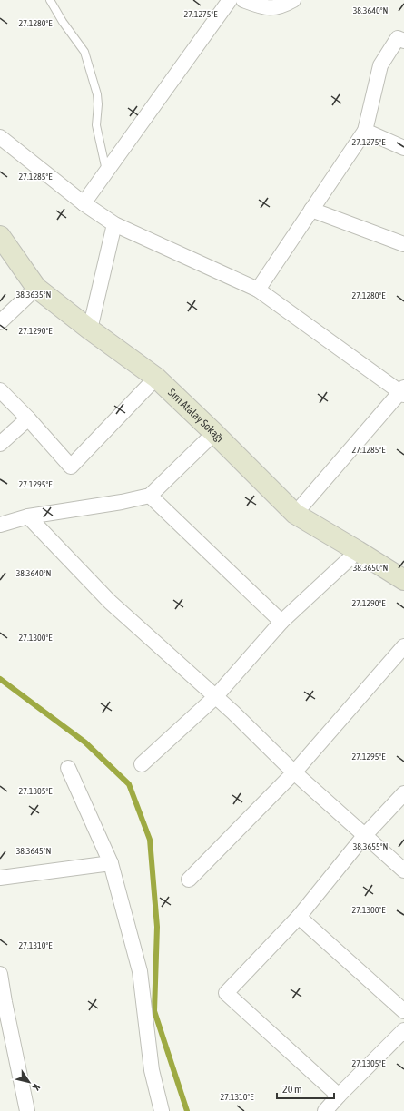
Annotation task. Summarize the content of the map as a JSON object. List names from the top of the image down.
{
  "streets": {
    "main road": ["Sırrı Atalay Sokağı"]
  },
  "scale_bar": "20 m",
  "north": "bottom right",
  "coordinates": [
    "38.3640°N",
    "27.1275°E",
    "27.1280°E",
    "27.1285°E",
    "38.3635°N",
    "27.1290°E",
    "27.1295°E",
    "38.3650°N",
    "27.1300°E",
    "27.1305°E",
    "38.3655°N",
    "38.3645°N",
    "27.1310°E"
  ]
}
